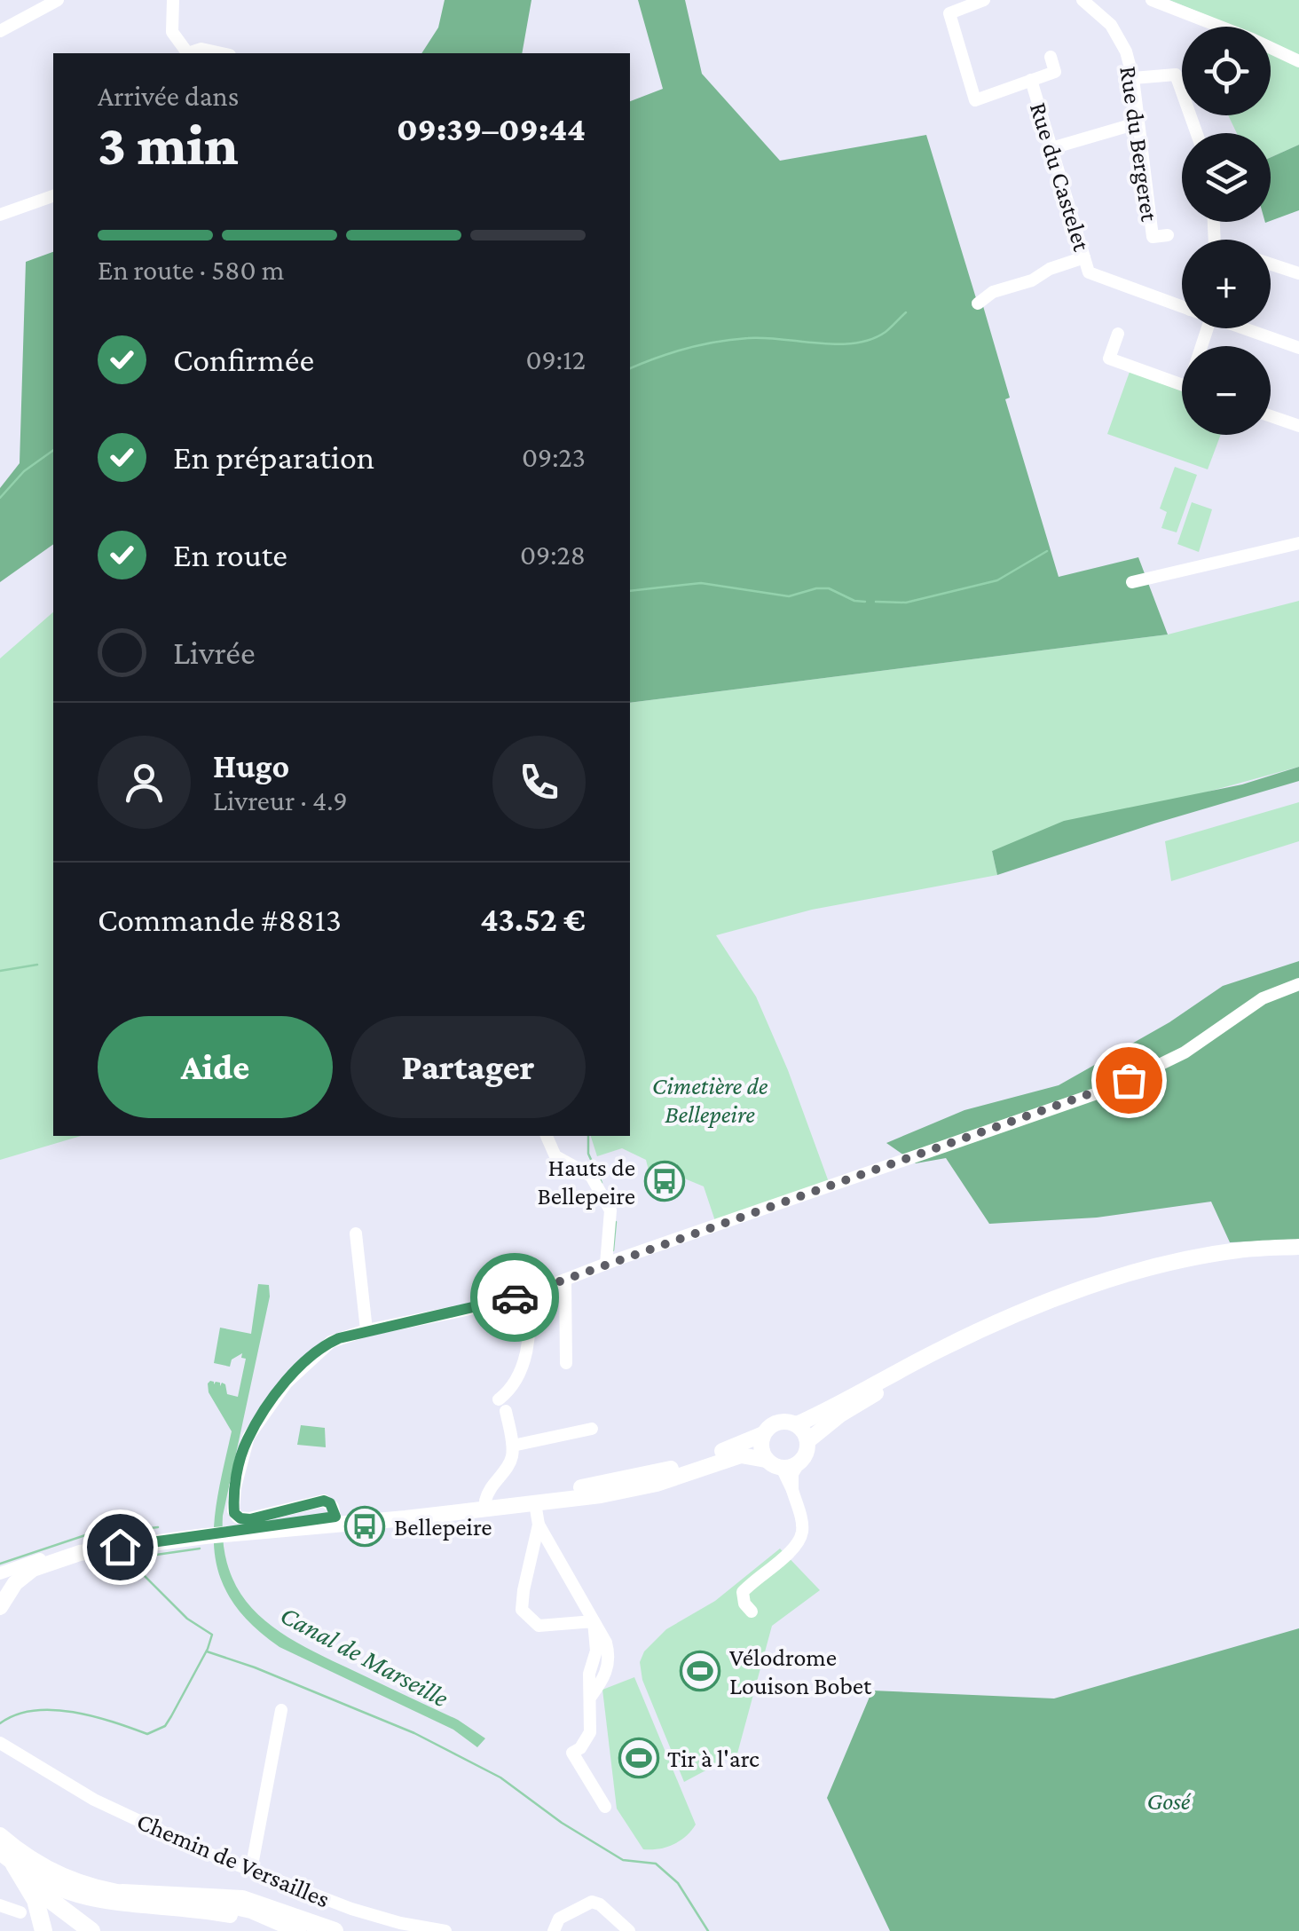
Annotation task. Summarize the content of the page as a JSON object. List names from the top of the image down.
{
  "streets": {
    "street": ["Rue du Bergeret", "Rue du Castelet", "Chemin de Versailles"]
  },
  "water": ["Canal de Marseille"],
  "parks": ["Cimetière de Bellepeire", "Gosé"],
  "places": {
    "bus stop": ["Hauts de Bellepeire", "Bellepeire"],
    "sports": ["Vélodrome Louison Bobet", "Tir à l'arc"]
  },
  "page": {
    "map_buttons": ["+", "−"],
    "heading": ["3 min", "Arrivée dans", "09:39–09:44"],
    "panel": [
      "Hugo",
      "Livreur · 4.9",
      "Commande #8813",
      "43.52 €"
    ],
    "bar": "En route · 580 m",
    "list": [
      ["Confirmée", "09:12"],
      ["En préparation", "09:23"],
      ["En route", "09:28"],
      "Livrée"
    ],
    "buttons": ["Aide", "Partager"]
  }
}
